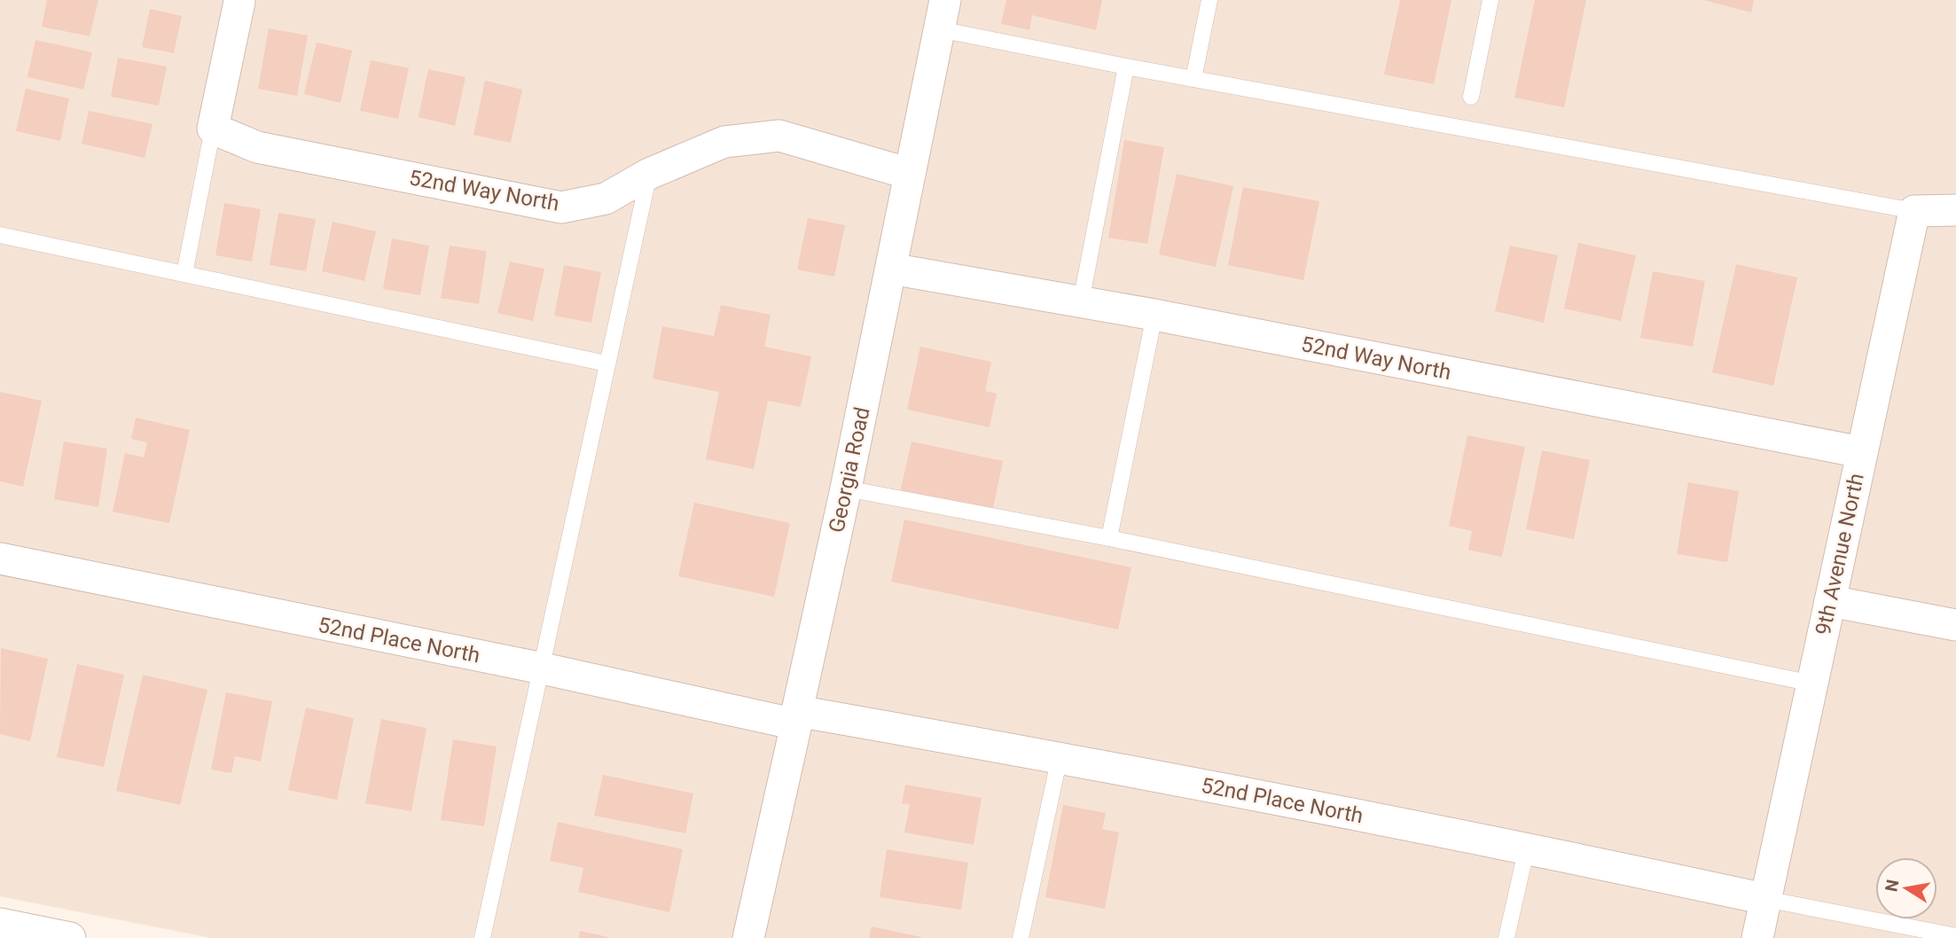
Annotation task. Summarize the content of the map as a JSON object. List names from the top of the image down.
{
  "streets": {
    "street": [
      "52nd Way North",
      "Georgia Road",
      "9th Avenue North",
      "52nd Place North"
    ]
  },
  "crossings": [
    ["52nd Way North", "Georgia Road"],
    ["52nd Way North", "9th Avenue North"],
    ["Georgia Road", "52nd Place North"],
    ["9th Avenue North", "52nd Place North"]
  ],
  "north": "left"
}
